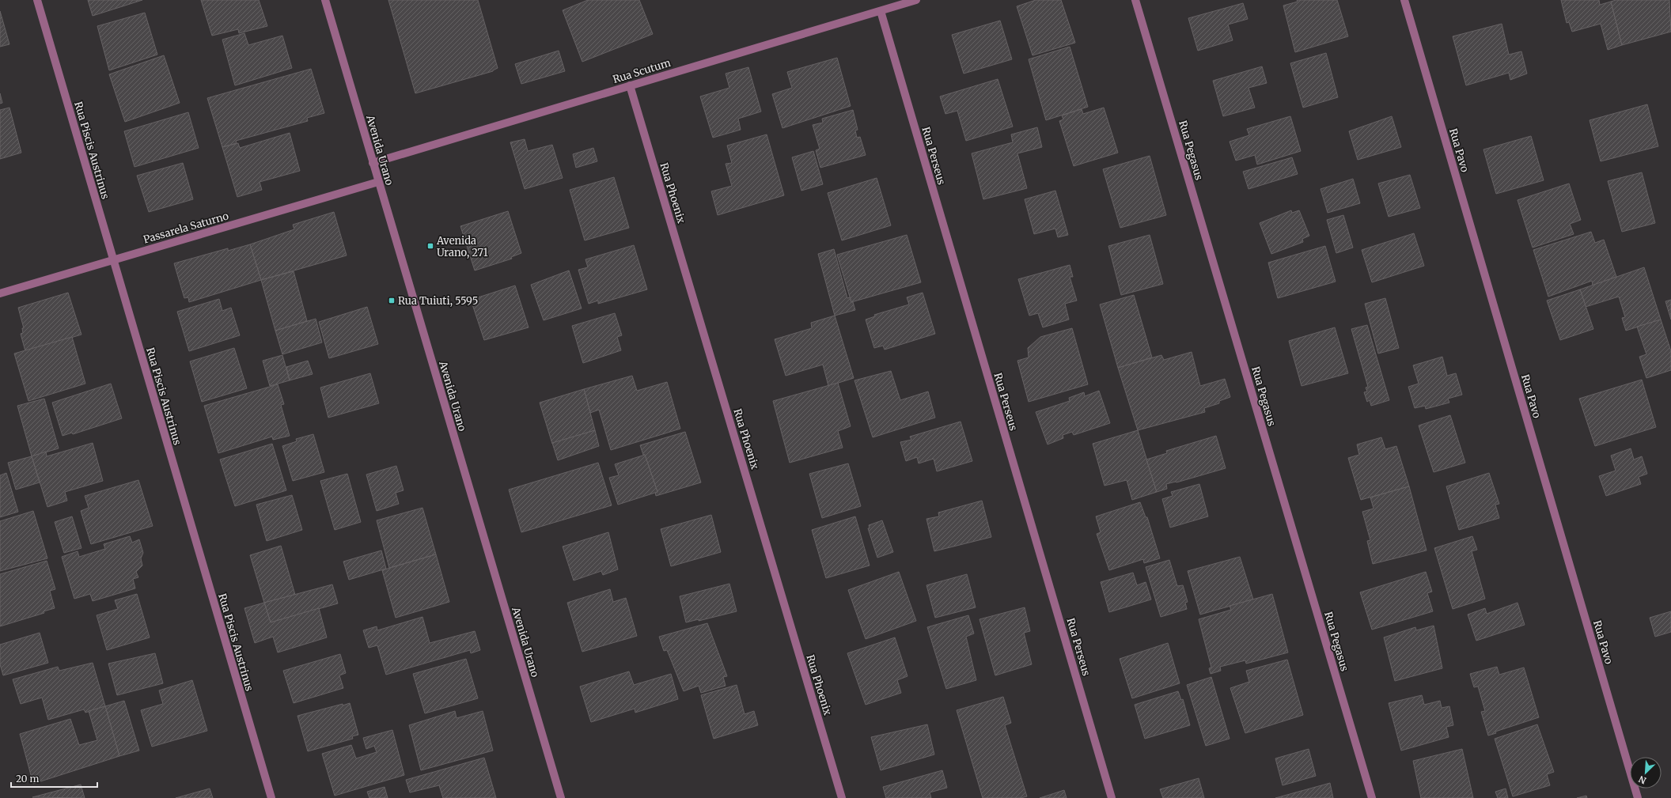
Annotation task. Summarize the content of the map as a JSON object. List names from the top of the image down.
{
  "streets": {
    "street": [
      "Rua Scutum",
      "Rua Piscis Austrinus",
      "Avenida Urano",
      "Rua Pegasus",
      "Rua Pavo",
      "Rua Perseus",
      "Rua Phoenix",
      "Passarela Saturno"
    ]
  },
  "crossings": [
    ["Rua Scutum", "Avenida Urano"],
    ["Rua Scutum", "Rua Perseus"],
    ["Rua Scutum", "Rua Phoenix"],
    ["Rua Piscis Austrinus", "Passarela Saturno"],
    ["Avenida Urano", "Passarela Saturno"]
  ],
  "places": {
    "transit": ["Avenida Urano, 271", "Rua Tuiuti, 5595"]
  },
  "scale_bar": "20 m",
  "north": "bottom left"
}
